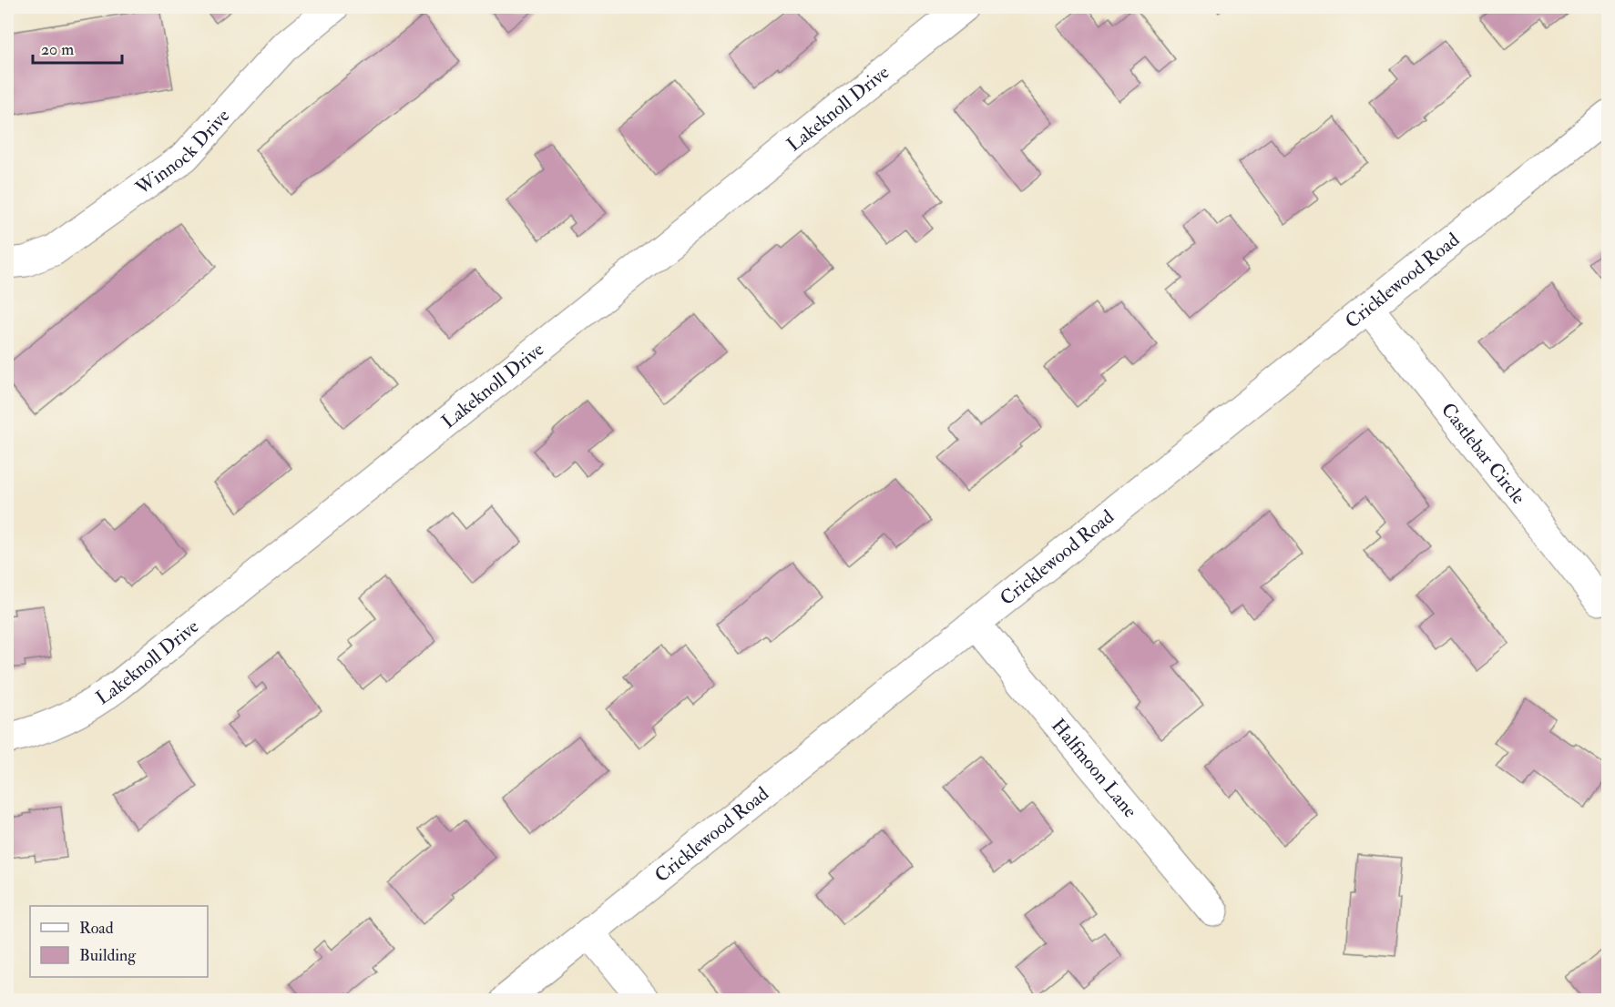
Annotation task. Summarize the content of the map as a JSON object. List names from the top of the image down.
{
  "streets": {
    "street": [
      "Lakeknoll Drive",
      "Winnock Drive",
      "Cricklewood Road",
      "Castlebar Circle",
      "Halfmoon Lane"
    ]
  },
  "crossings": [
    ["Cricklewood Road", "Castlebar Circle"],
    ["Cricklewood Road", "Halfmoon Lane"]
  ],
  "legend": ["Road", "Building"],
  "scale_bar": "20 m"
}
